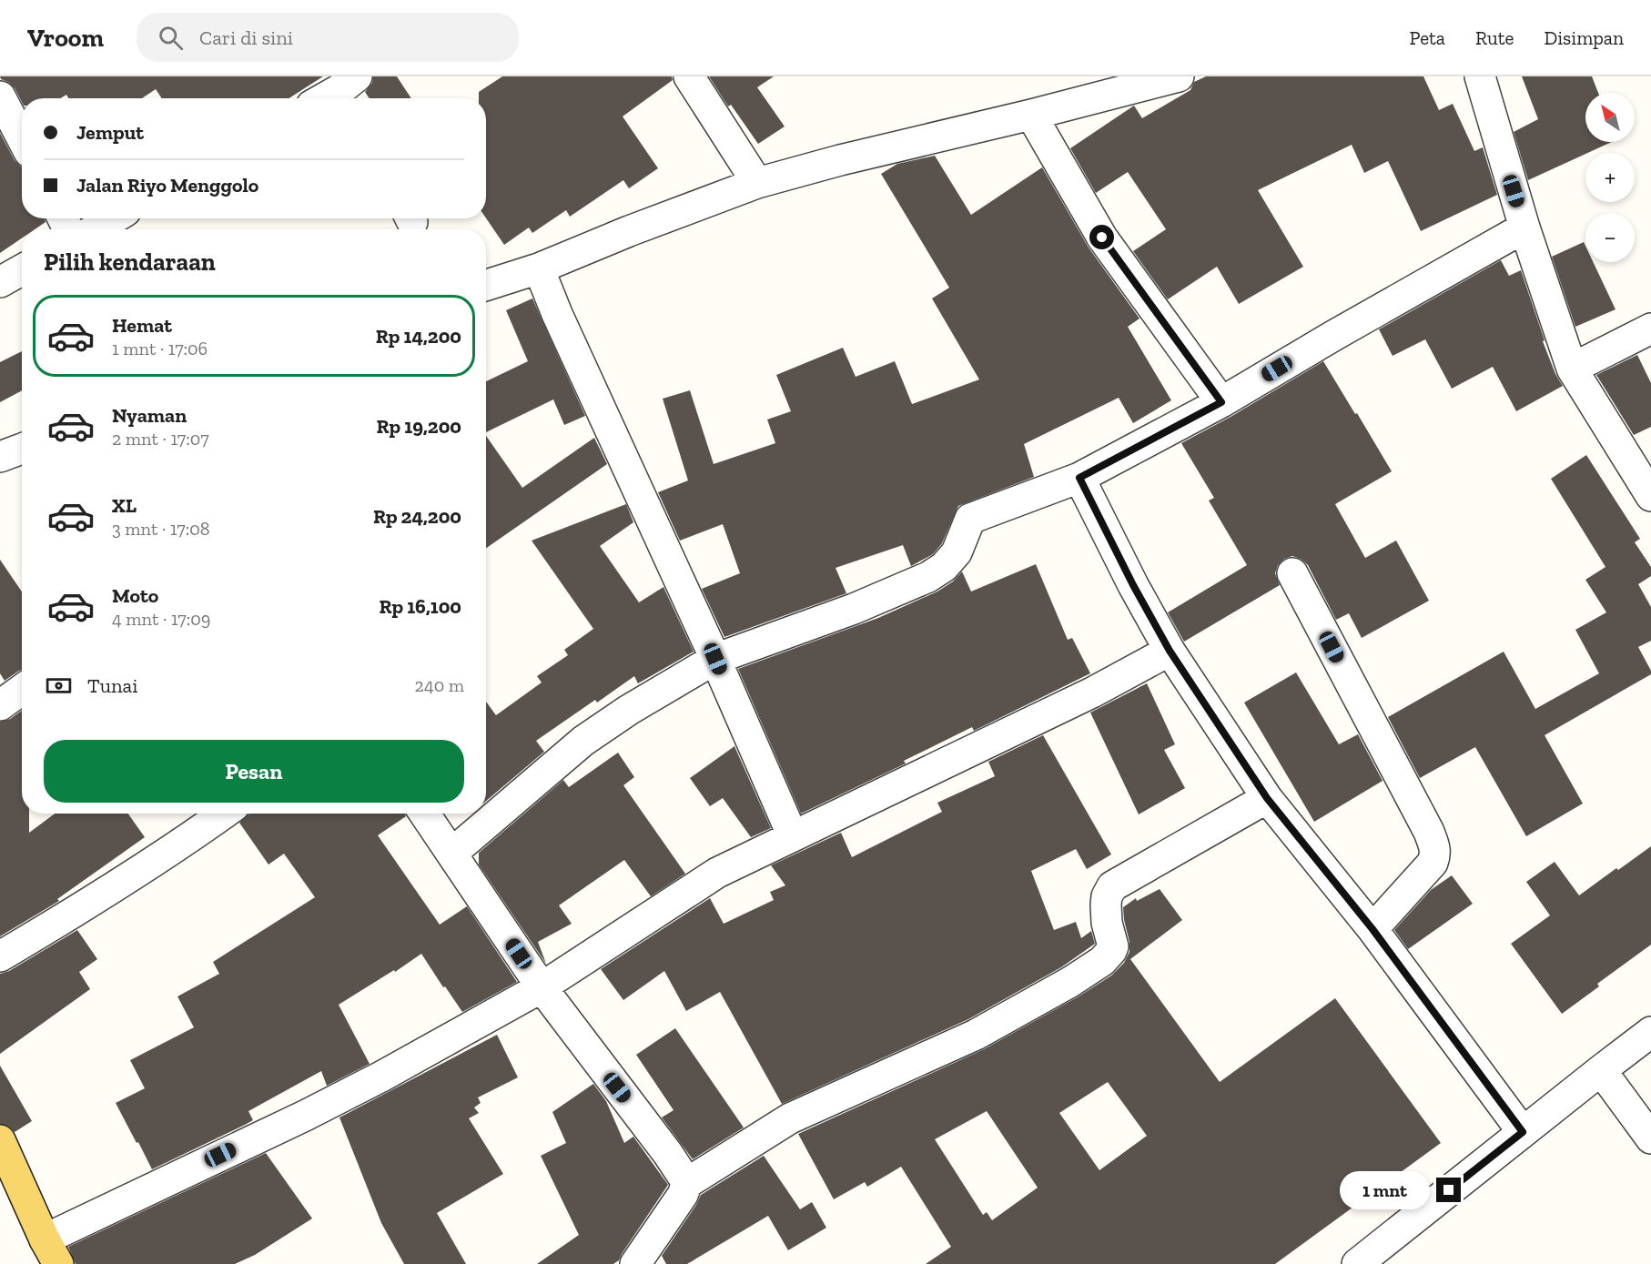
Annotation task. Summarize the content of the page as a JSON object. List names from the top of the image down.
{
  "north": "top left",
  "page": {
    "header": "Vroom",
    "search": "Cari di sini",
    "nav": ["Peta", "Rute", "Disimpan"],
    "map_buttons": ["+", "−"],
    "banner": ["Jemput", "Jalan Riyo Menggolo"],
    "heading": "Pilih kendaraan",
    "list": [
      {
        "name": "Hemat",
        "note": "1 mnt · 17:06",
        "value": "Rp 14,200"
      },
      {
        "name": "Nyaman",
        "note": "2 mnt · 17:07",
        "value": "Rp 19,200"
      },
      {
        "name": "XL",
        "note": "3 mnt · 17:08",
        "value": "Rp 24,200"
      },
      {
        "name": "Moto",
        "note": "4 mnt · 17:09",
        "value": "Rp 16,100"
      }
    ],
    "pay": ["Tunai", "240 m"],
    "buttons": "Pesan",
    "bubble": "1 mnt"
  }
}
